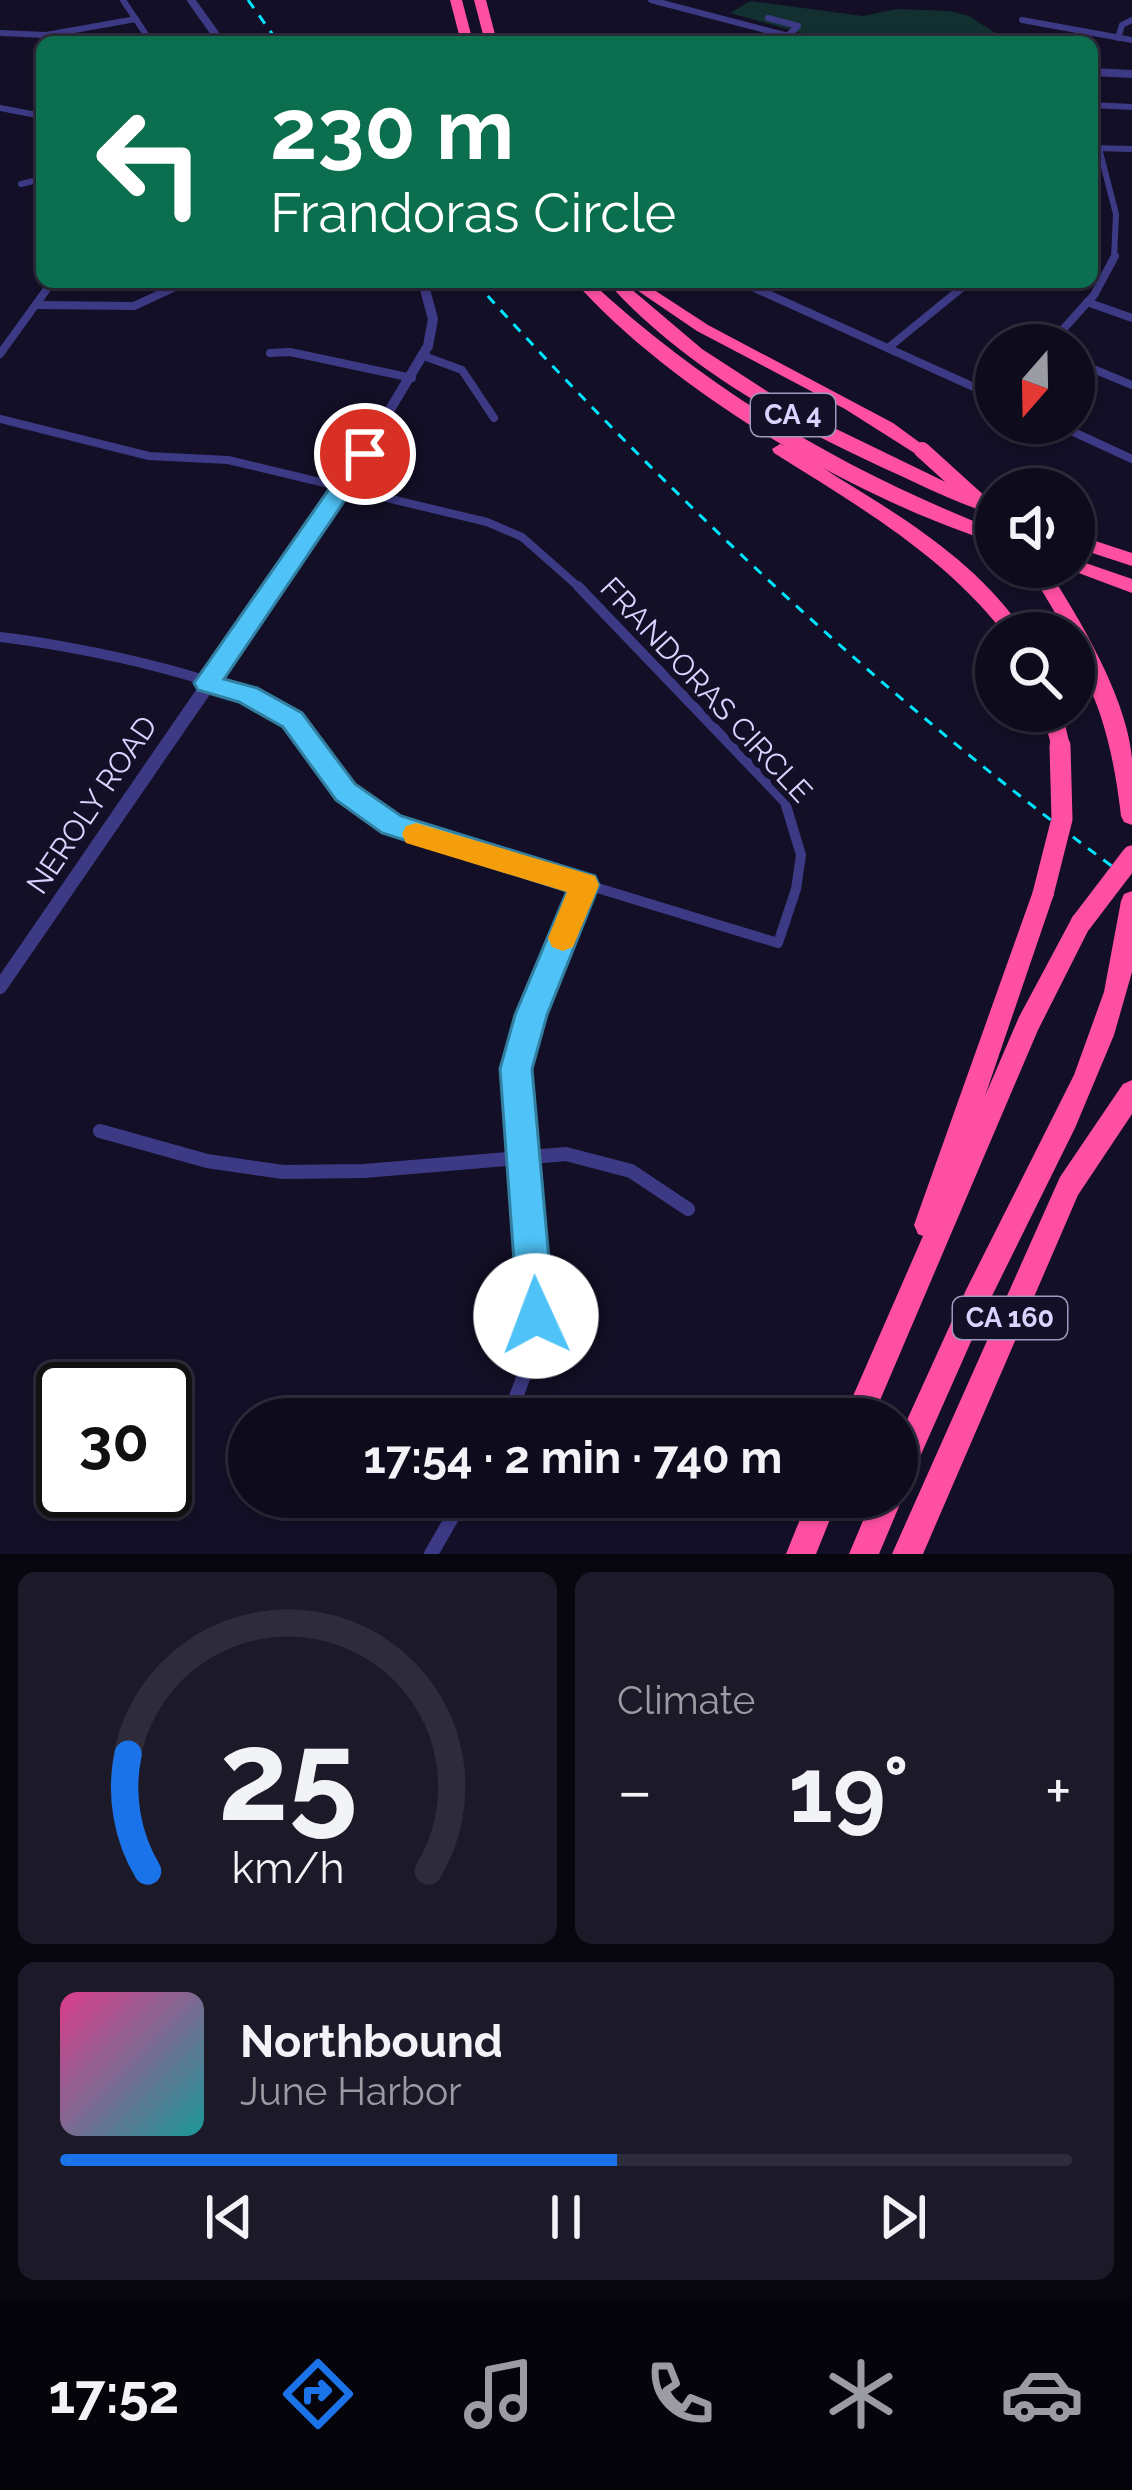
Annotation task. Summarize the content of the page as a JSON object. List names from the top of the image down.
{
  "streets": {
    "highway": ["CA 4", "CA 160"],
    "street": ["FRANDORAS CIRCLE", "NEROLY ROAD"]
  },
  "crossings": [
    ["FRANDORAS CIRCLE", "NEROLY ROAD"]
  ],
  "north": "bottom",
  "page": {
    "turn": ["230 m", "Frandoras Circle"],
    "limit": "30",
    "trip": "17:54 · 2 min · 740 m",
    "tile": "Climate",
    "heat": ["−", "19°", "+"],
    "song": ["Northbound", "June Harbor"],
    "tabs": "17:52",
    "gauge": ["25", "km/h"]
  }
}
